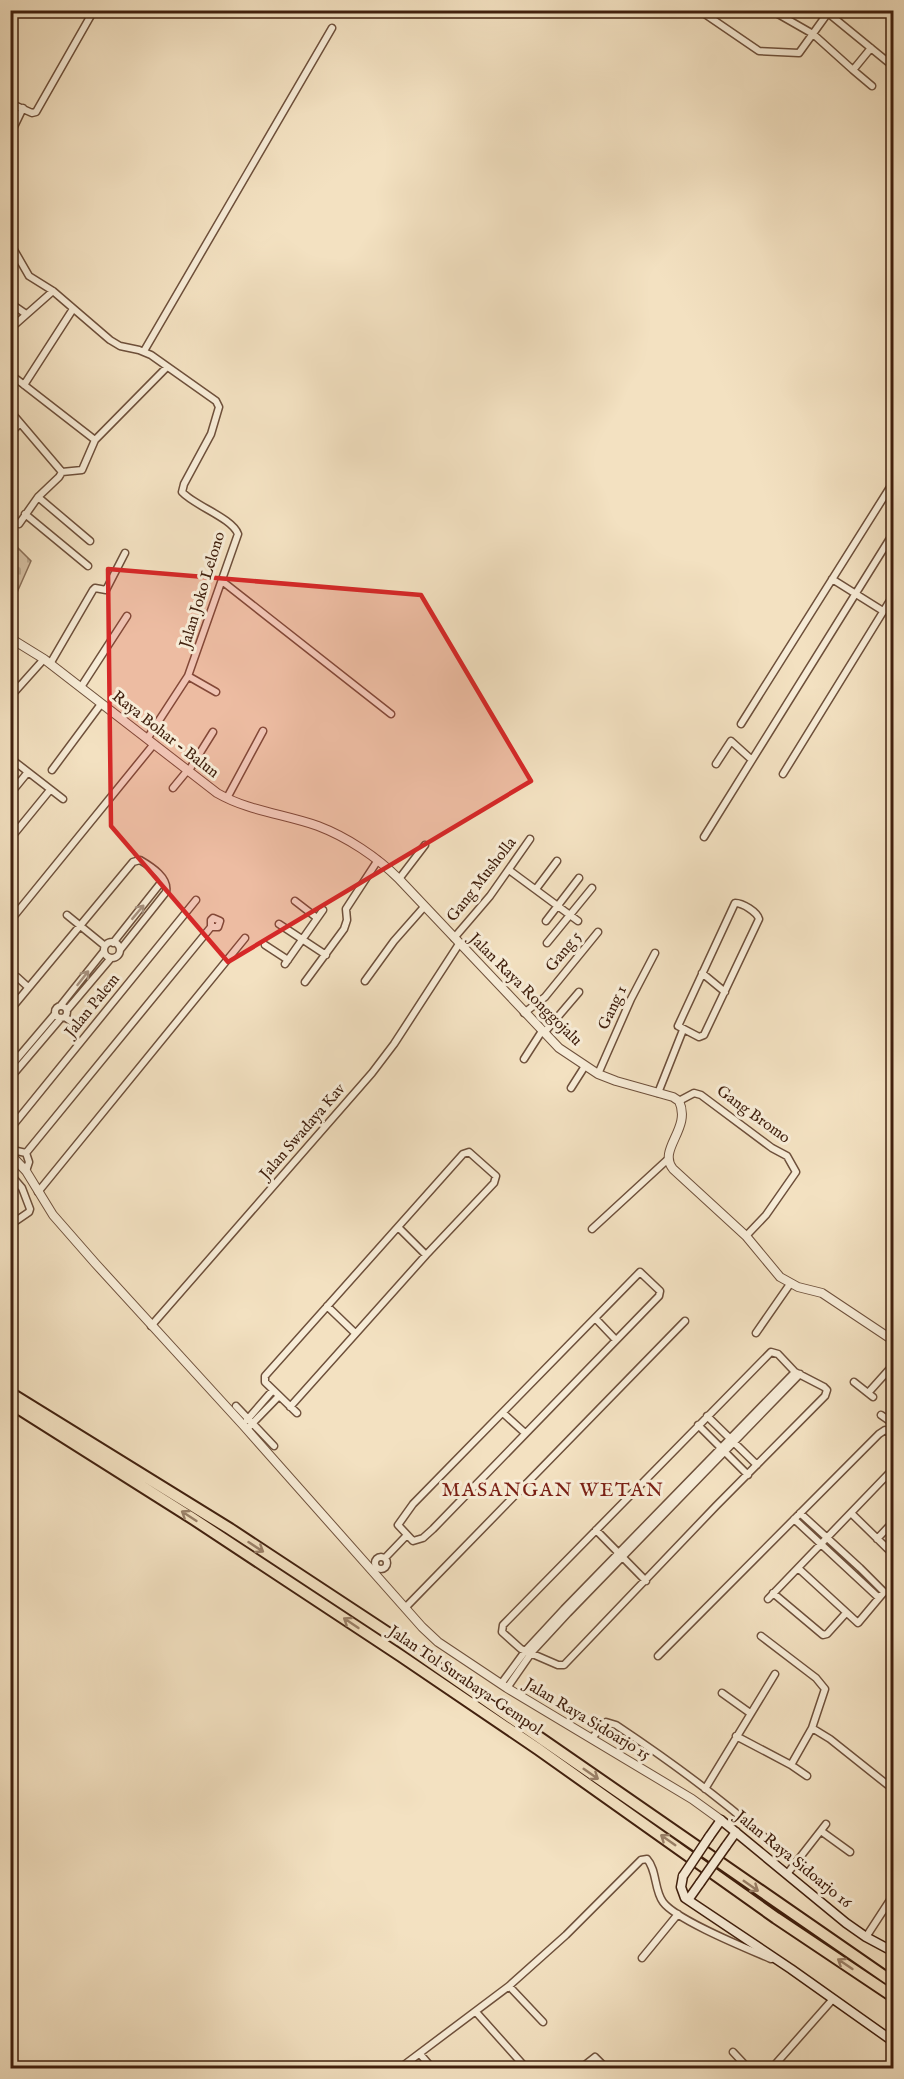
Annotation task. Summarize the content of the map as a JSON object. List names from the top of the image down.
{
  "streets": {
    "highway": ["Jalan Tol Surabaya–Gempol"],
    "main road": ["Jalan Raya Sidoarjo 16"],
    "street": [
      "Jalan Joko Lelono",
      "Raya Bohar - Balun",
      "Gang Musholla",
      "Gang 5",
      "Jalan Raya Ronggojalu",
      "Jalan Palem",
      "Gang 1",
      "Gang Bromo",
      "Jalan Swadaya Kav",
      "Jalan Raya Sidoarjo 15"
    ]
  },
  "crossings": [
    ["Jalan Joko Lelono", "Raya Bohar - Balun"],
    ["Raya Bohar - Balun", "Jalan Raya Ronggojalu"],
    ["Gang Musholla", "Jalan Raya Ronggojalu"],
    ["Gang Musholla", "Jalan Swadaya Kav"],
    ["Gang 5", "Jalan Raya Ronggojalu"],
    ["Jalan Raya Ronggojalu", "Gang 1"],
    ["Jalan Raya Ronggojalu", "Gang Bromo"],
    ["Jalan Raya Ronggojalu", "Jalan Swadaya Kav"],
    ["Jalan Swadaya Kav", "Jalan Raya Sidoarjo 15"],
    ["Jalan Raya Sidoarjo 15", "Jalan Raya Sidoarjo 16"]
  ],
  "districts": ["MASANGAN WETAN"]
}
